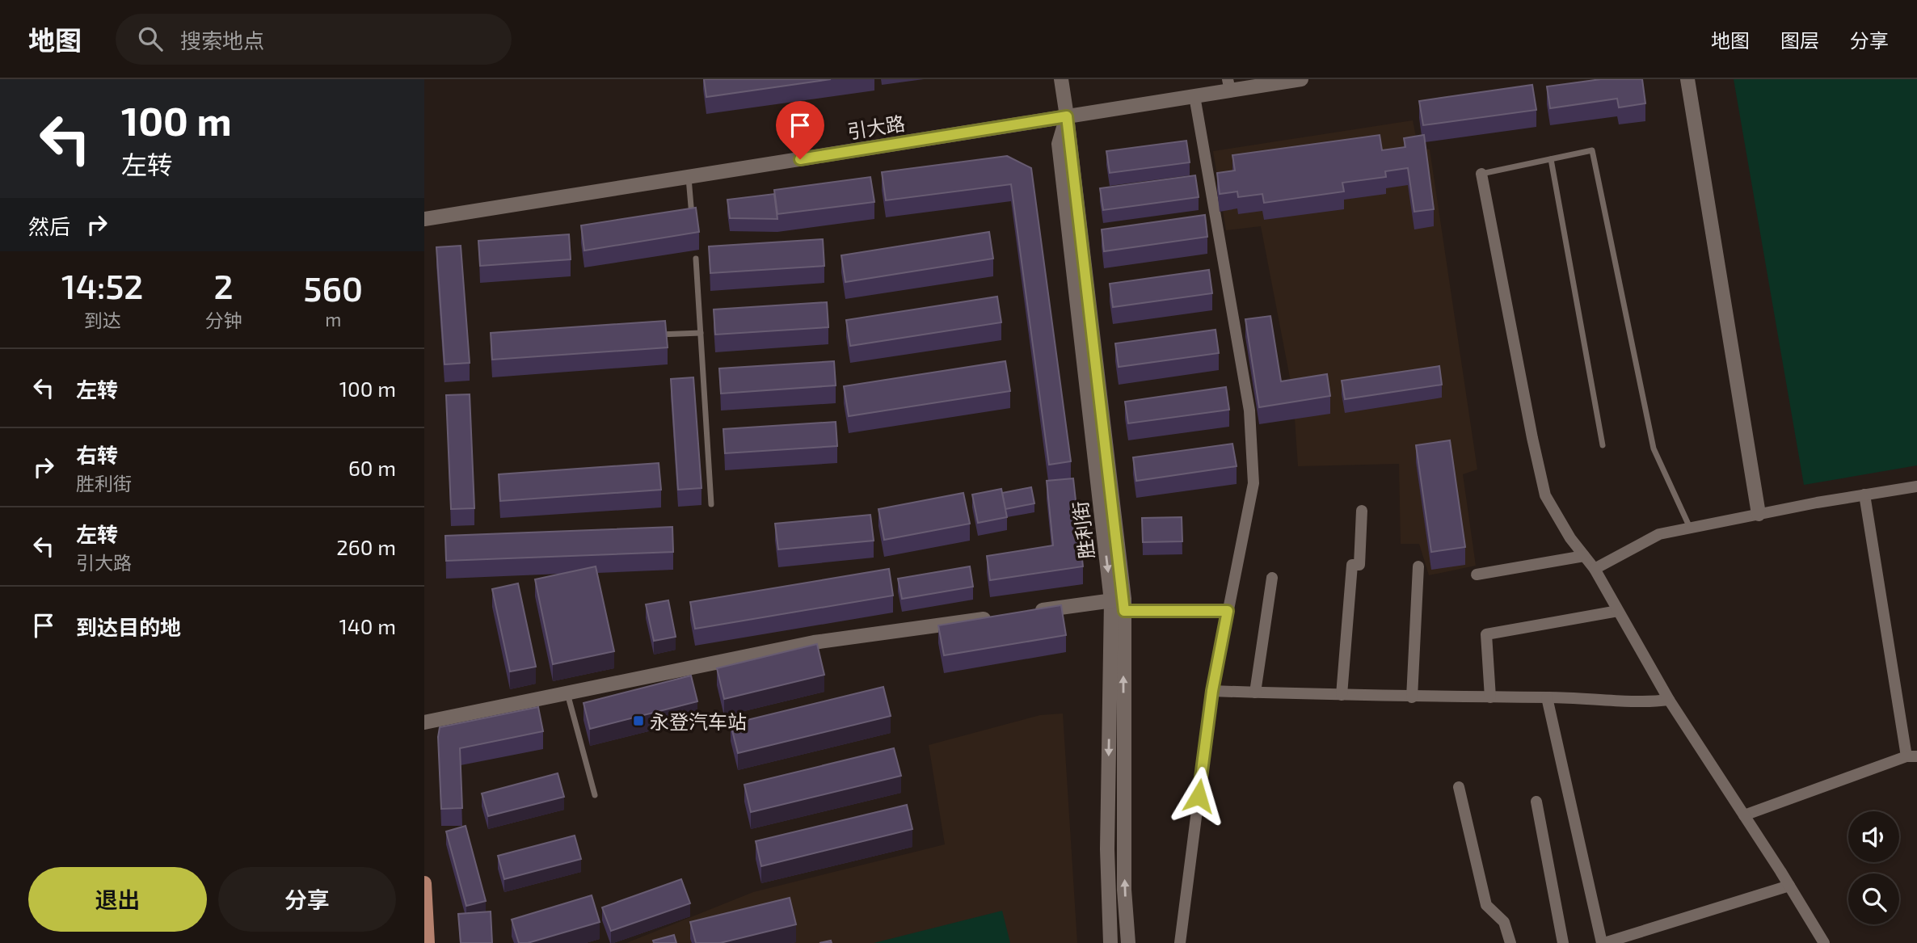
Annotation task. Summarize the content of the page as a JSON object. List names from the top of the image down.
{
  "streets": {
    "street": ["引大路", "胜利街"]
  },
  "crossings": [
    ["引大路", "胜利街"]
  ],
  "places": {
    "transit": ["永登汽车站"]
  },
  "page": {
    "header": "地图",
    "search": "搜索地点",
    "nav": ["地图", "图层", "分享"],
    "turn": ["100 m", "左转"],
    "then": "然后",
    "eta": [
      "14:52",
      "到达",
      "2",
      "分钟",
      "560",
      "m"
    ],
    "list": [
      {
        "name": "左转",
        "value": "100 m"
      },
      {
        "name": "右转",
        "note": "胜利街",
        "value": "60 m"
      },
      {
        "name": "左转",
        "note": "引大路",
        "value": "260 m"
      },
      {
        "name": "到达目的地",
        "value": "140 m"
      }
    ],
    "buttons": ["退出", "分享"]
  }
}
